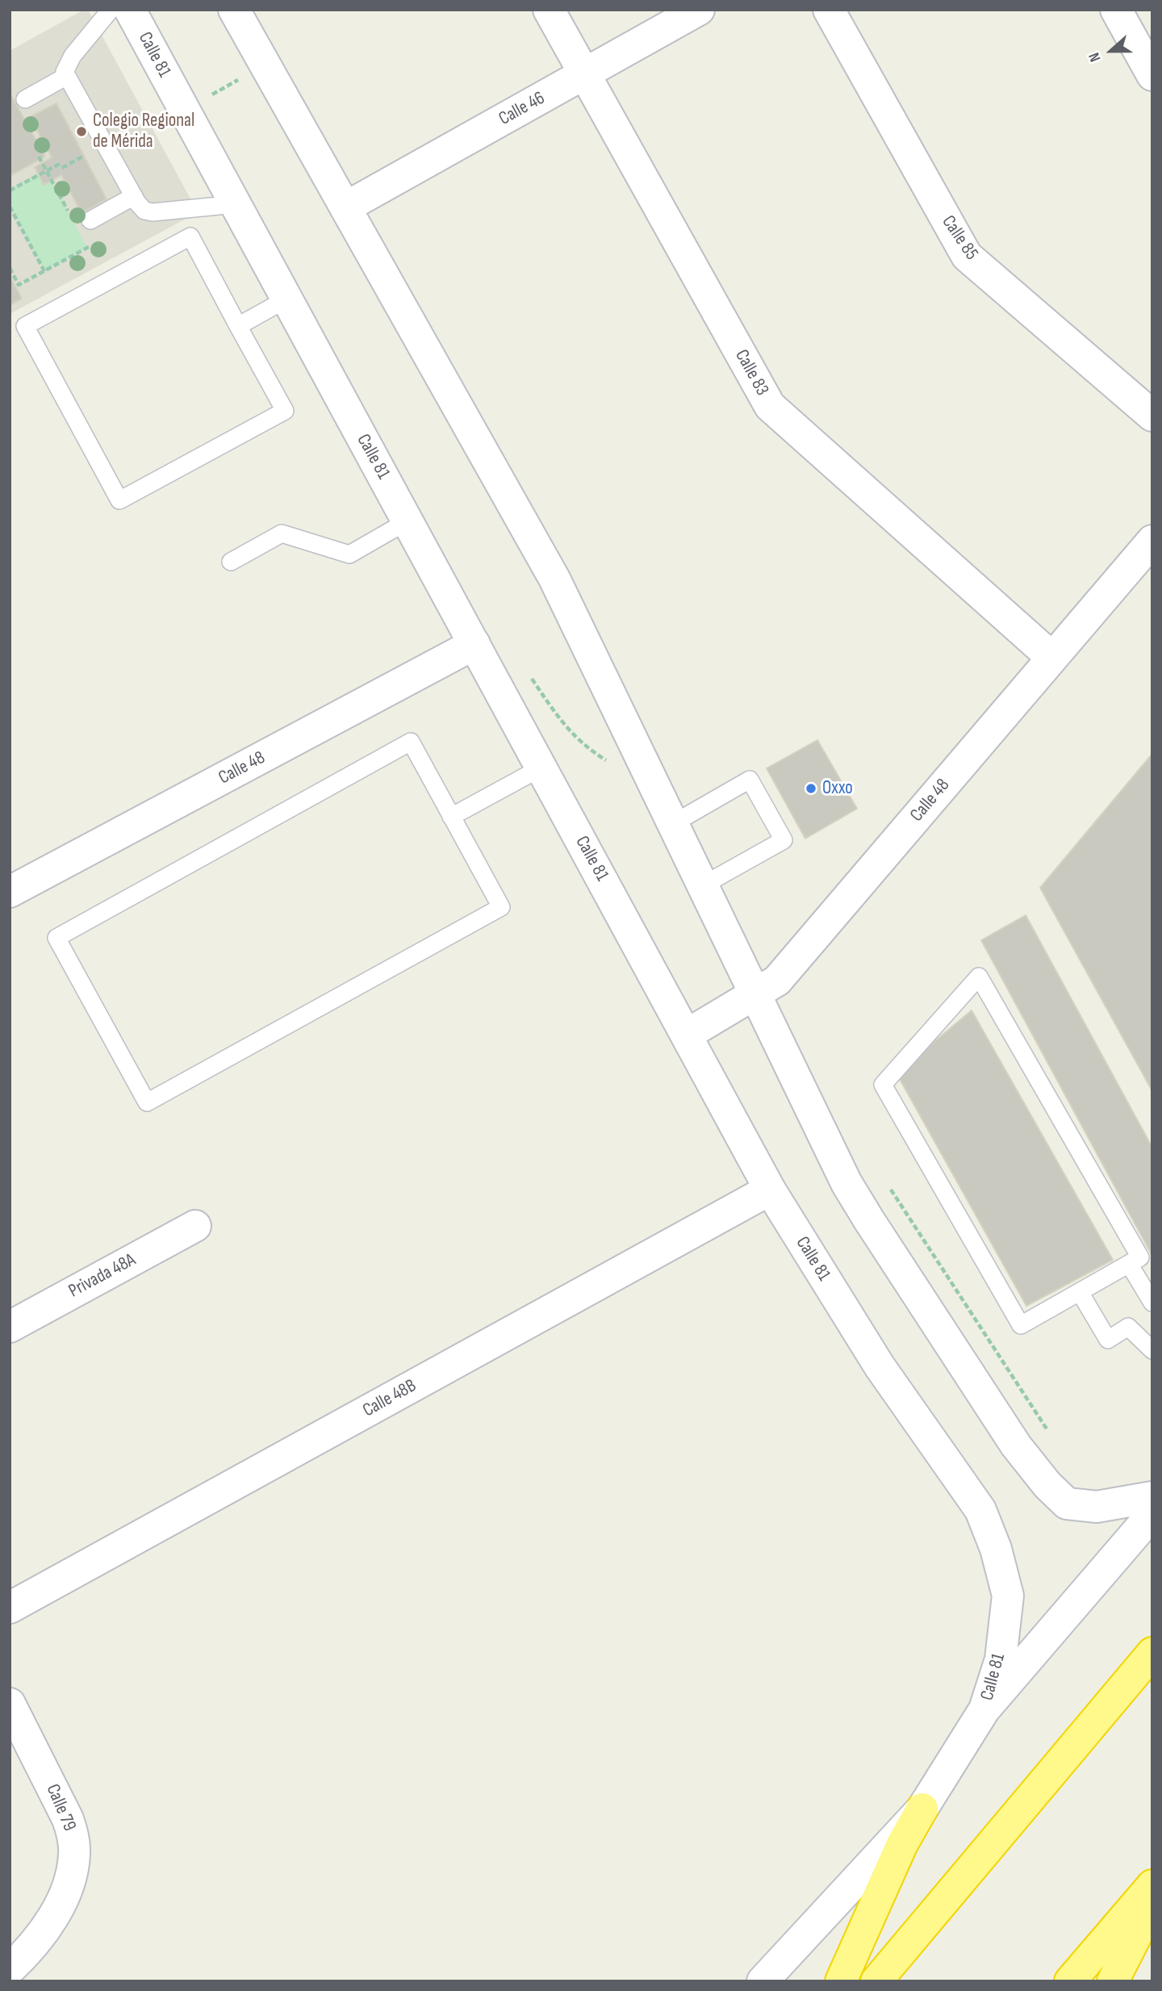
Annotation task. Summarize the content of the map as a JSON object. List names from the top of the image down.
{
  "streets": {
    "street": [
      "Calle 81",
      "Calle 46",
      "Calle 85",
      "Calle 83",
      "Calle 48",
      "Privada 48A",
      "Calle 48B",
      "Calle 79"
    ]
  },
  "crossings": [
    ["Calle 81", "Calle 48"],
    ["Calle 81", "Calle 48B"],
    ["Calle 46", "Calle 83"],
    ["Calle 83", "Calle 48"]
  ],
  "places": ["Colegio Regional de Mérida", "Oxxo"],
  "north": "left"
}
